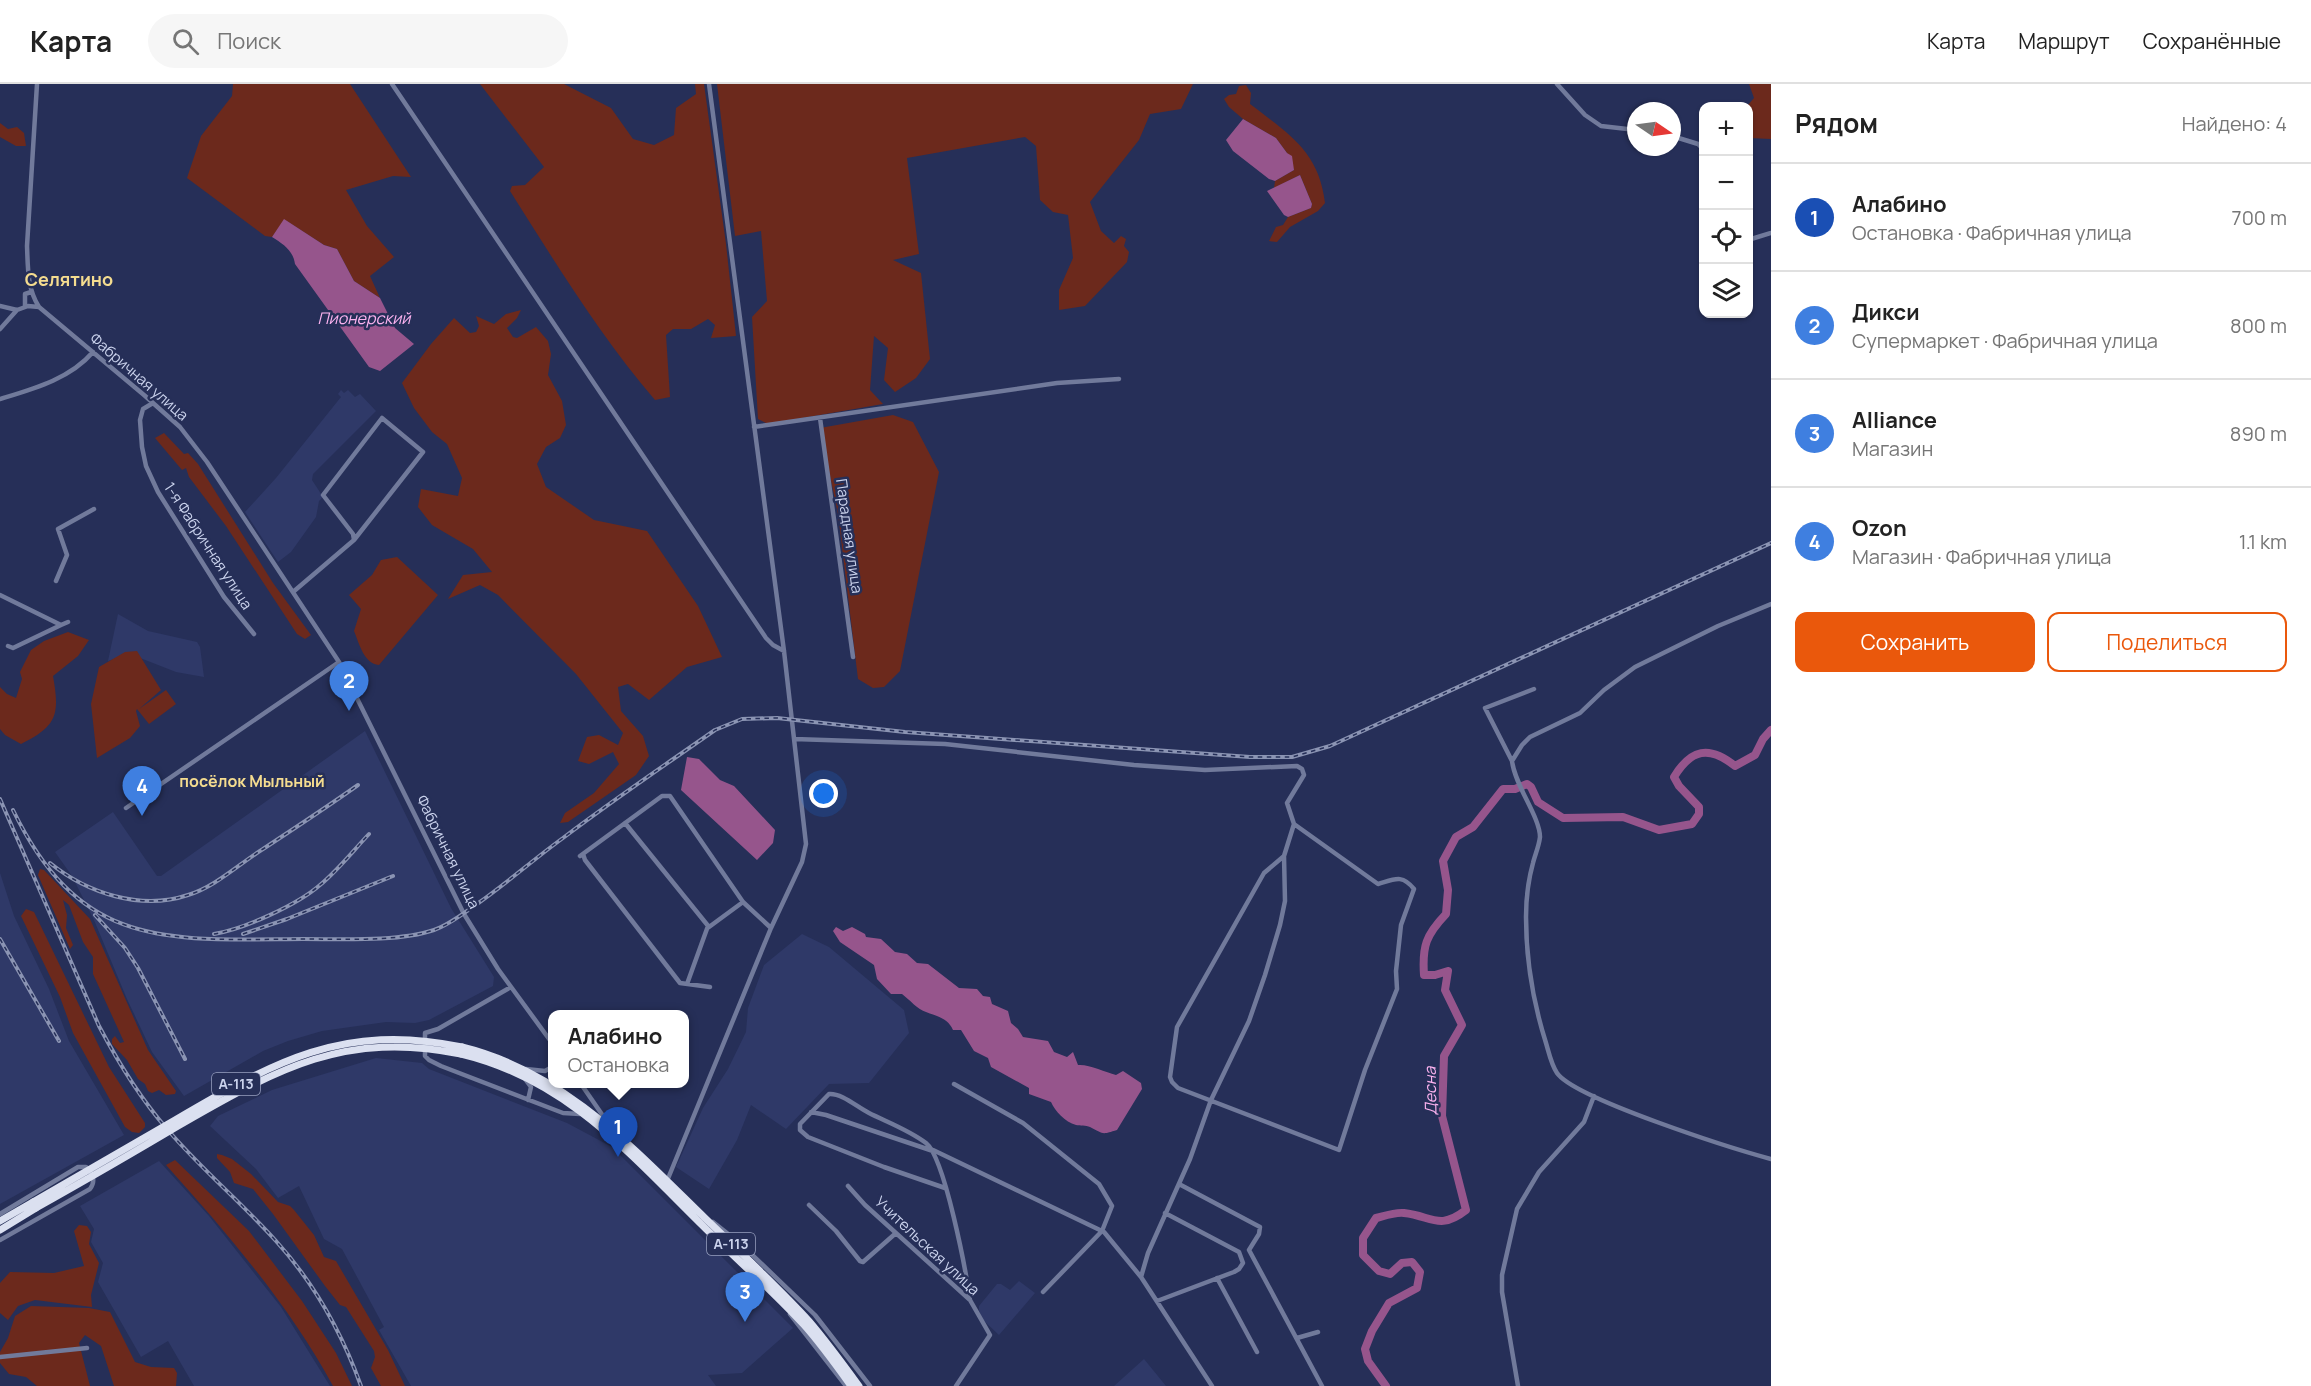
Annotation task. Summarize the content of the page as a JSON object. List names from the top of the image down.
{
  "streets": {
    "highway": ["А-113"],
    "street": [
      "Фабричная улица",
      "Парадная улица",
      "1-я Фабричная улица",
      "Учительская улица"
    ]
  },
  "crossings": [
    ["Фабричная улица", "1-я Фабричная улица"]
  ],
  "districts": ["Селятино", "посёлок Мыльный"],
  "water": ["Пионерский", "Десна"],
  "north": "right",
  "page": {
    "header": "Карта",
    "search": "Поиск",
    "nav": ["Карта", "Маршрут", "Сохранённые"],
    "heading": ["Рядом", "Найдено: 4"],
    "map_buttons": ["+", "−"],
    "list": [
      {
        "mark": "1",
        "name": "Алабино",
        "note": "Остановка · Фабричная улица",
        "value": "700 m"
      },
      {
        "mark": "2",
        "name": "Дикси",
        "note": "Супермаркет · Фабричная улица",
        "value": "800 m"
      },
      {
        "mark": "3",
        "name": "Alliance",
        "note": "Магазин",
        "value": "890 m"
      },
      {
        "mark": "4",
        "name": "Ozon",
        "note": "Магазин · Фабричная улица",
        "value": "1.1 km"
      }
    ],
    "buttons": ["Сохранить", "Поделиться"],
    "pins": [
      "2",
      "4",
      "1",
      "3"
    ],
    "popup": ["Алабино", "Остановка"]
  }
}
